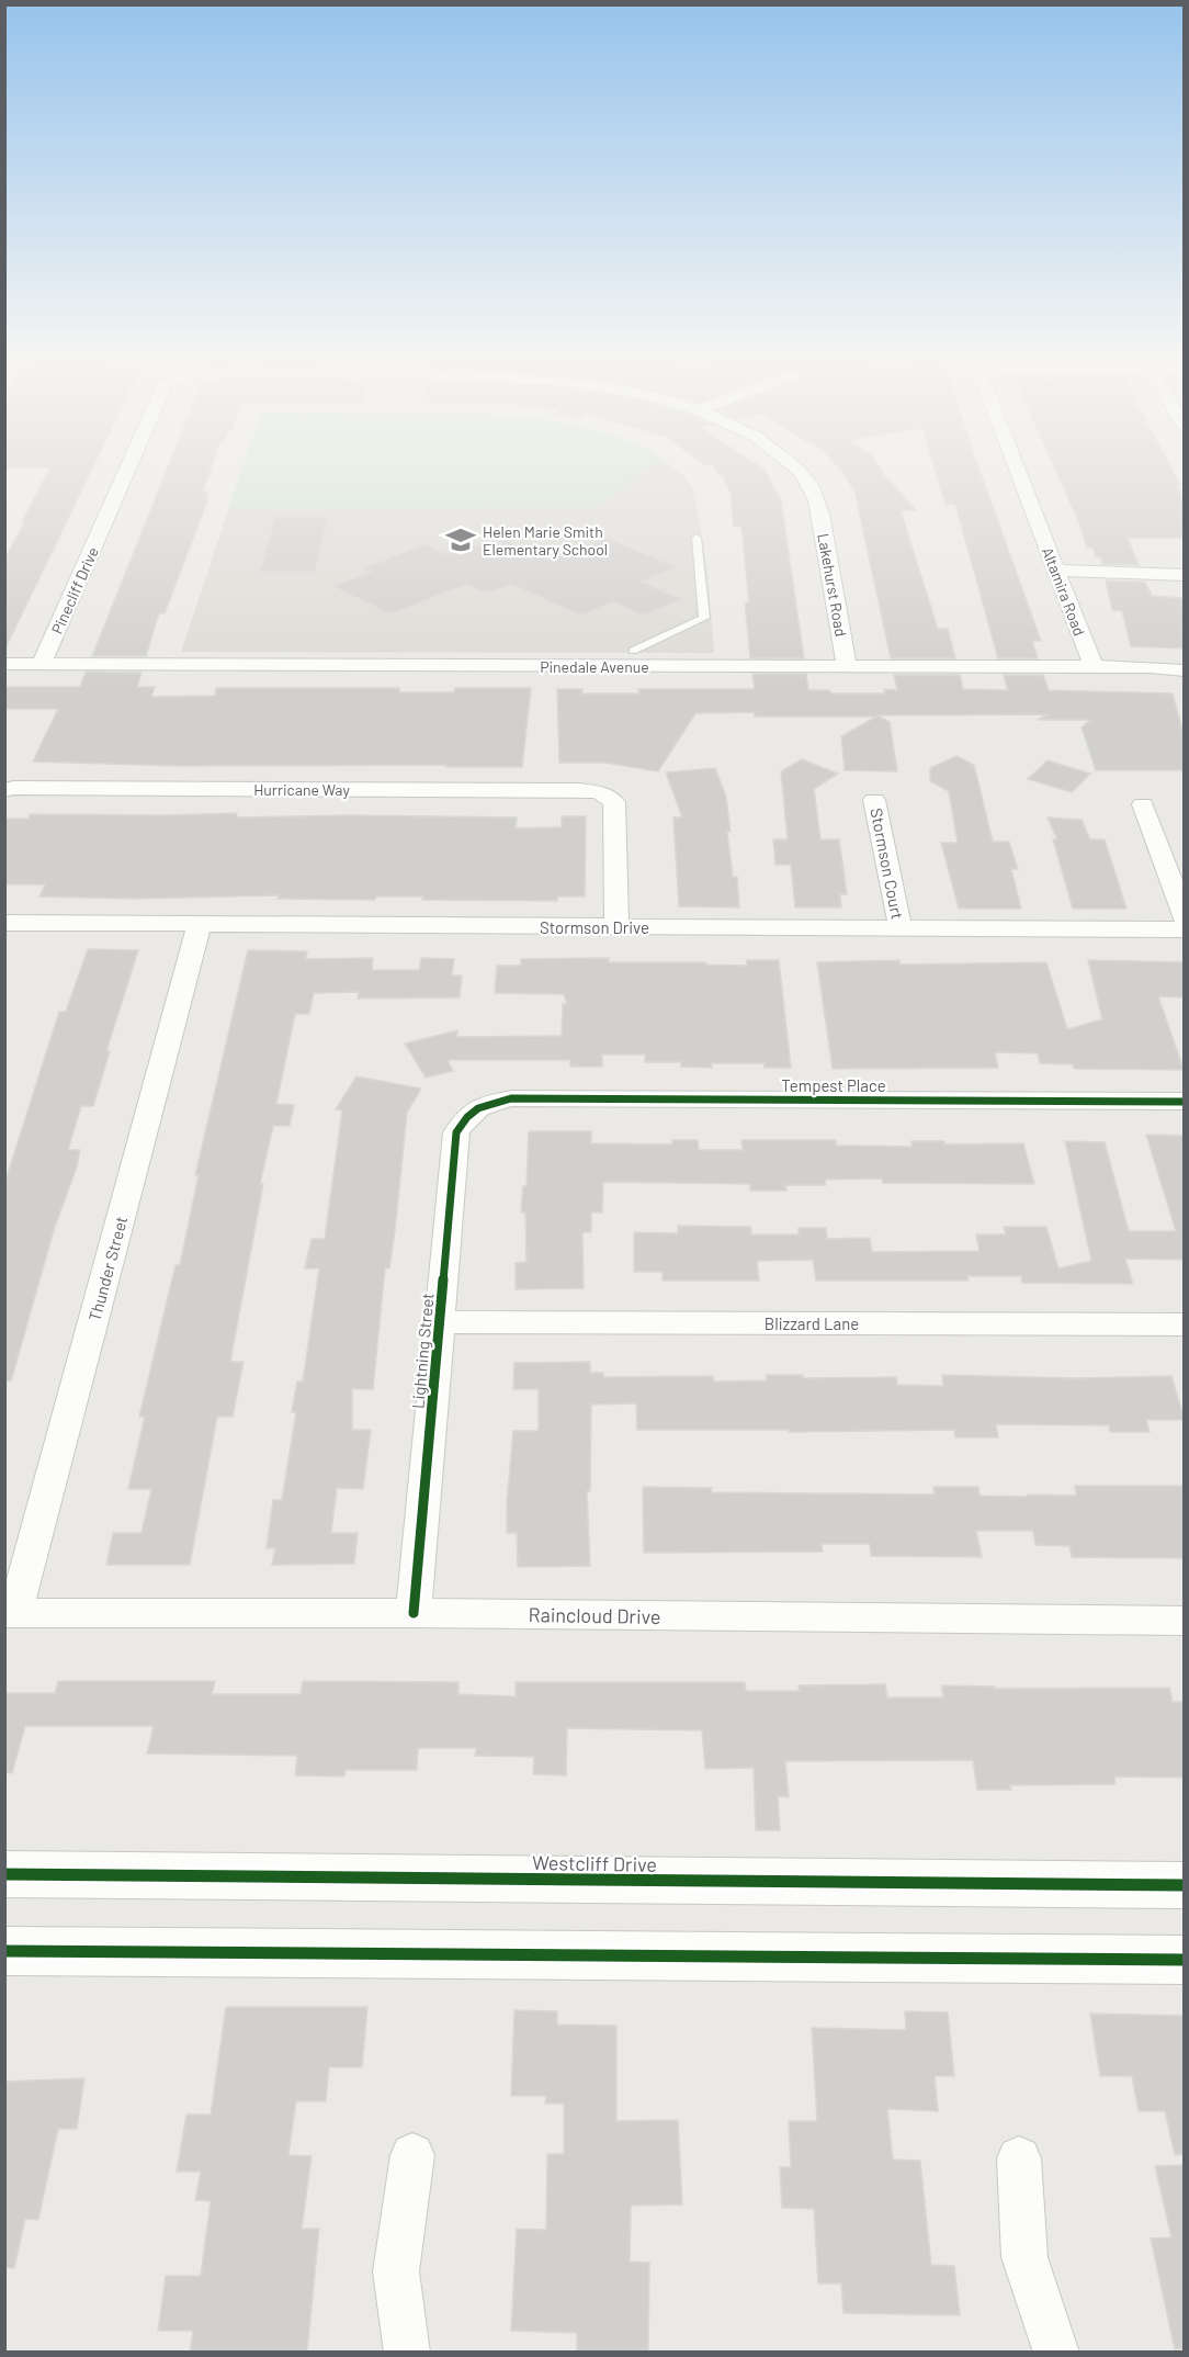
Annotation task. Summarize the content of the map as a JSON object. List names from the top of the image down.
{
  "streets": {
    "main road": ["Westcliff Drive"],
    "street": [
      "Lakehurst Road",
      "Pinecliff Drive",
      "Altamira Road",
      "Pinedale Avenue",
      "Hurricane Way",
      "Stormson Court",
      "Stormson Drive",
      "Tempest Place",
      "Thunder Street",
      "Blizzard Lane",
      "Lightning Street",
      "Raincloud Drive"
    ]
  },
  "crossings": [
    ["Lakehurst Road", "Pinedale Avenue"],
    ["Pinecliff Drive", "Pinedale Avenue"],
    ["Altamira Road", "Pinedale Avenue"],
    ["Hurricane Way", "Stormson Drive"],
    ["Stormson Court", "Stormson Drive"],
    ["Stormson Drive", "Thunder Street"],
    ["Tempest Place", "Lightning Street"],
    ["Thunder Street", "Raincloud Drive"],
    ["Blizzard Lane", "Lightning Street"],
    ["Lightning Street", "Raincloud Drive"]
  ],
  "places": {
    "school or university": ["Helen Marie Smith Elementary School"]
  }
}
